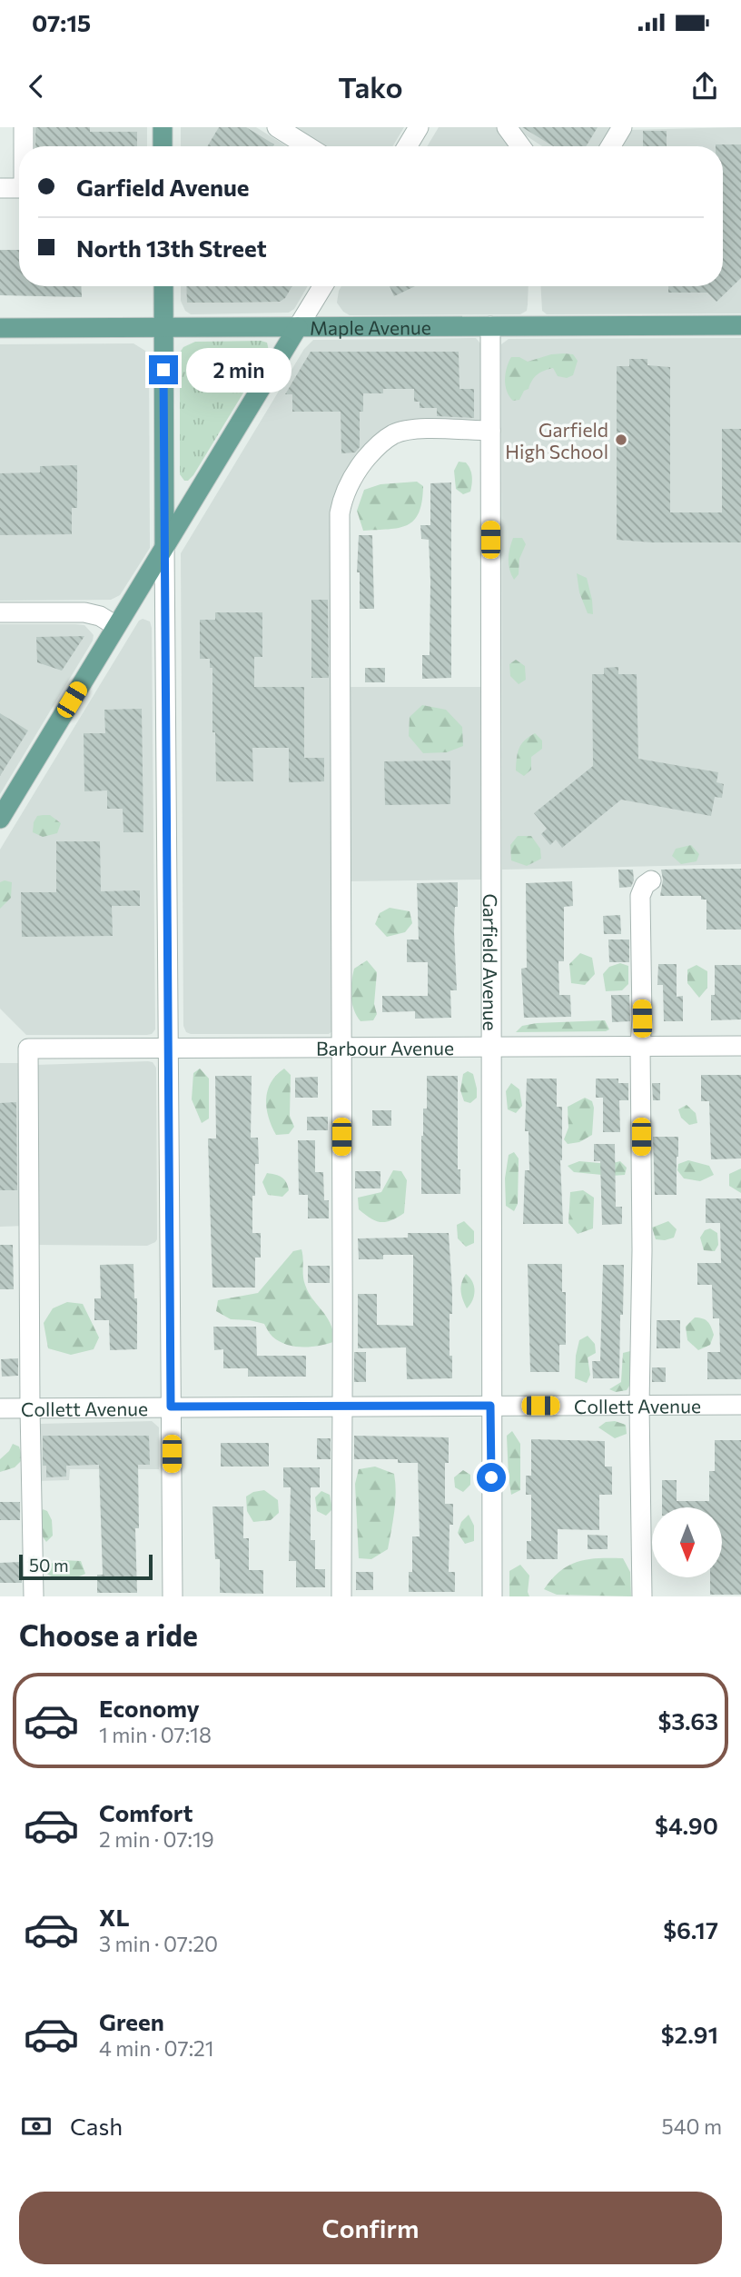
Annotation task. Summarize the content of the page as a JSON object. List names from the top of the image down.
{
  "streets": {
    "main road": ["Maple Avenue"],
    "street": ["Garfield Avenue", "Barbour Avenue", "Collett Avenue"]
  },
  "crossings": [
    ["Maple Avenue", "Garfield Avenue"],
    ["Garfield Avenue", "Barbour Avenue"],
    ["Garfield Avenue", "Collett Avenue"],
    ["Barbour Avenue", "Collett Avenue"]
  ],
  "places": ["Garfield High School"],
  "scale_bar": "50 m",
  "north": "bottom",
  "page": {
    "status": "07:15",
    "header": "Tako",
    "banner": ["Garfield Avenue", "North 13th Street"],
    "bubble": "2 min",
    "scale": "50 m",
    "heading": "Choose a ride",
    "list": [
      {
        "name": "Economy",
        "note": "1 min · 07:18",
        "value": "$3.63"
      },
      {
        "name": "Comfort",
        "note": "2 min · 07:19",
        "value": "$4.90"
      },
      {
        "name": "XL",
        "note": "3 min · 07:20",
        "value": "$6.17"
      },
      {
        "name": "Green",
        "note": "4 min · 07:21",
        "value": "$2.91"
      }
    ],
    "pay": ["Cash", "540 m"],
    "buttons": "Confirm"
  }
}
